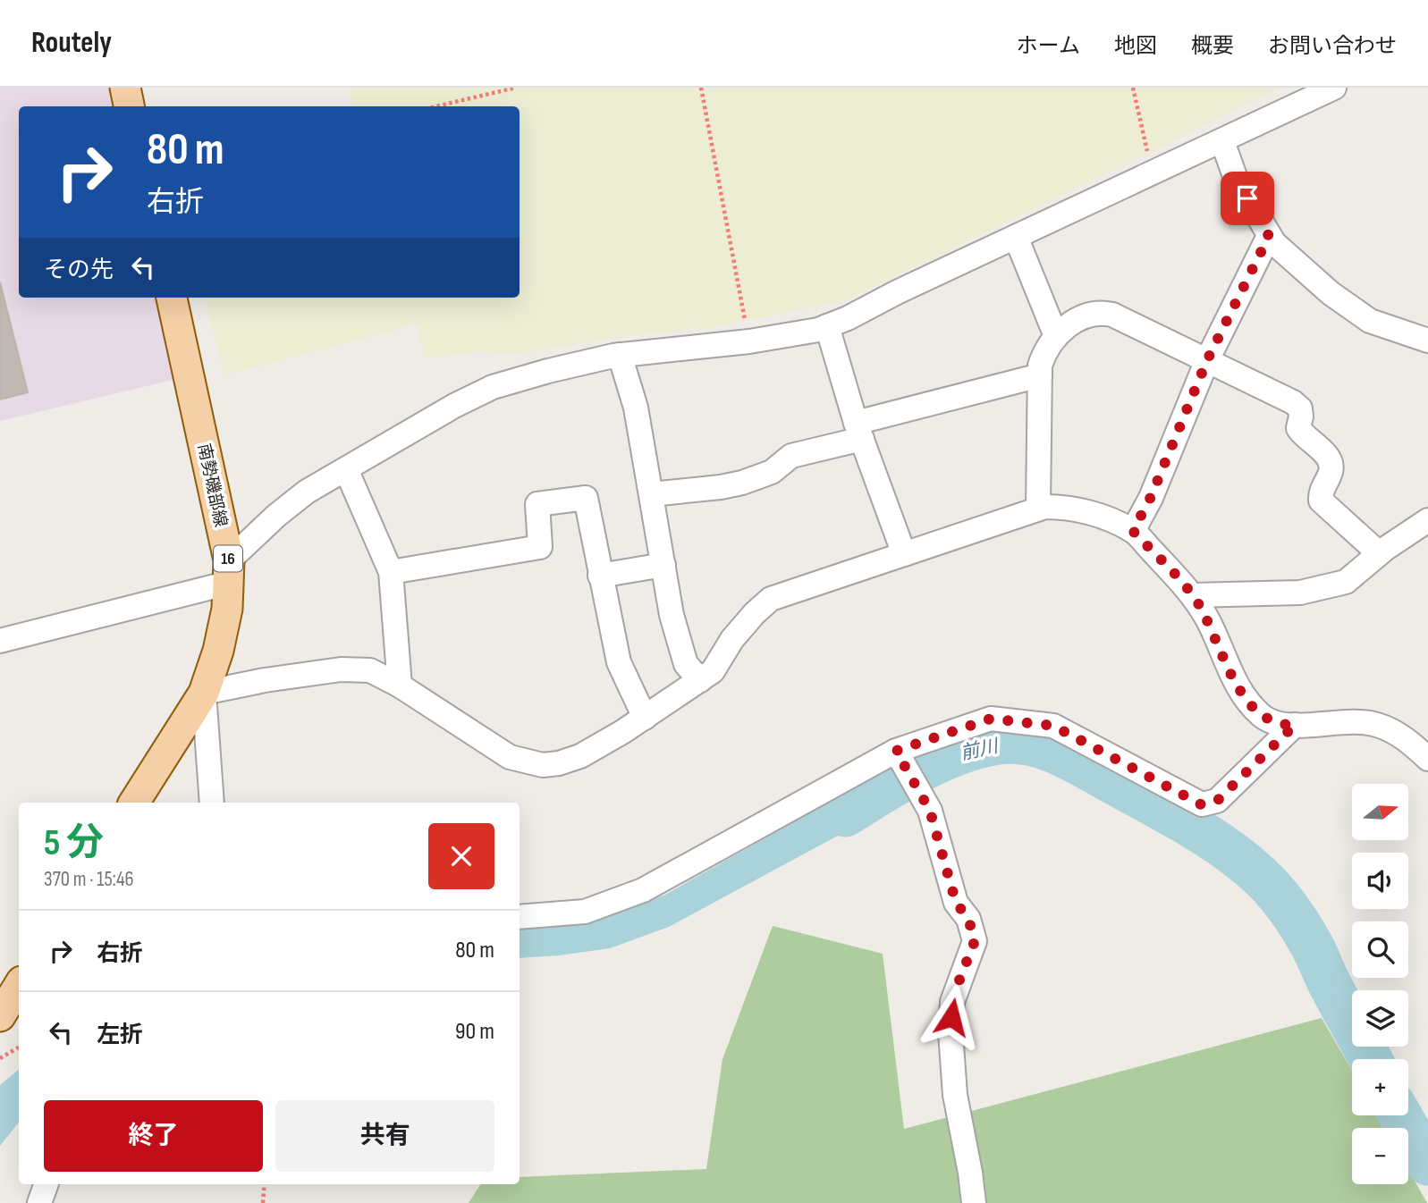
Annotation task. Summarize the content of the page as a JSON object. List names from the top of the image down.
{
  "streets": {
    "main road": ["南勢磯部線", "16"]
  },
  "water": ["前川"],
  "north": "right",
  "page": {
    "header": "Routely",
    "nav": [
      "ホーム",
      "地図",
      "概要",
      "お問い合わせ"
    ],
    "turn": ["80 m", "右折"],
    "then": "その先",
    "map_buttons": ["+", "−"],
    "heading": ["5 分", "370 m · 15:46"],
    "list": [
      {
        "name": "右折",
        "value": "80 m"
      },
      {
        "name": "左折",
        "value": "90 m"
      }
    ],
    "buttons": ["終了", "共有"]
  }
}
